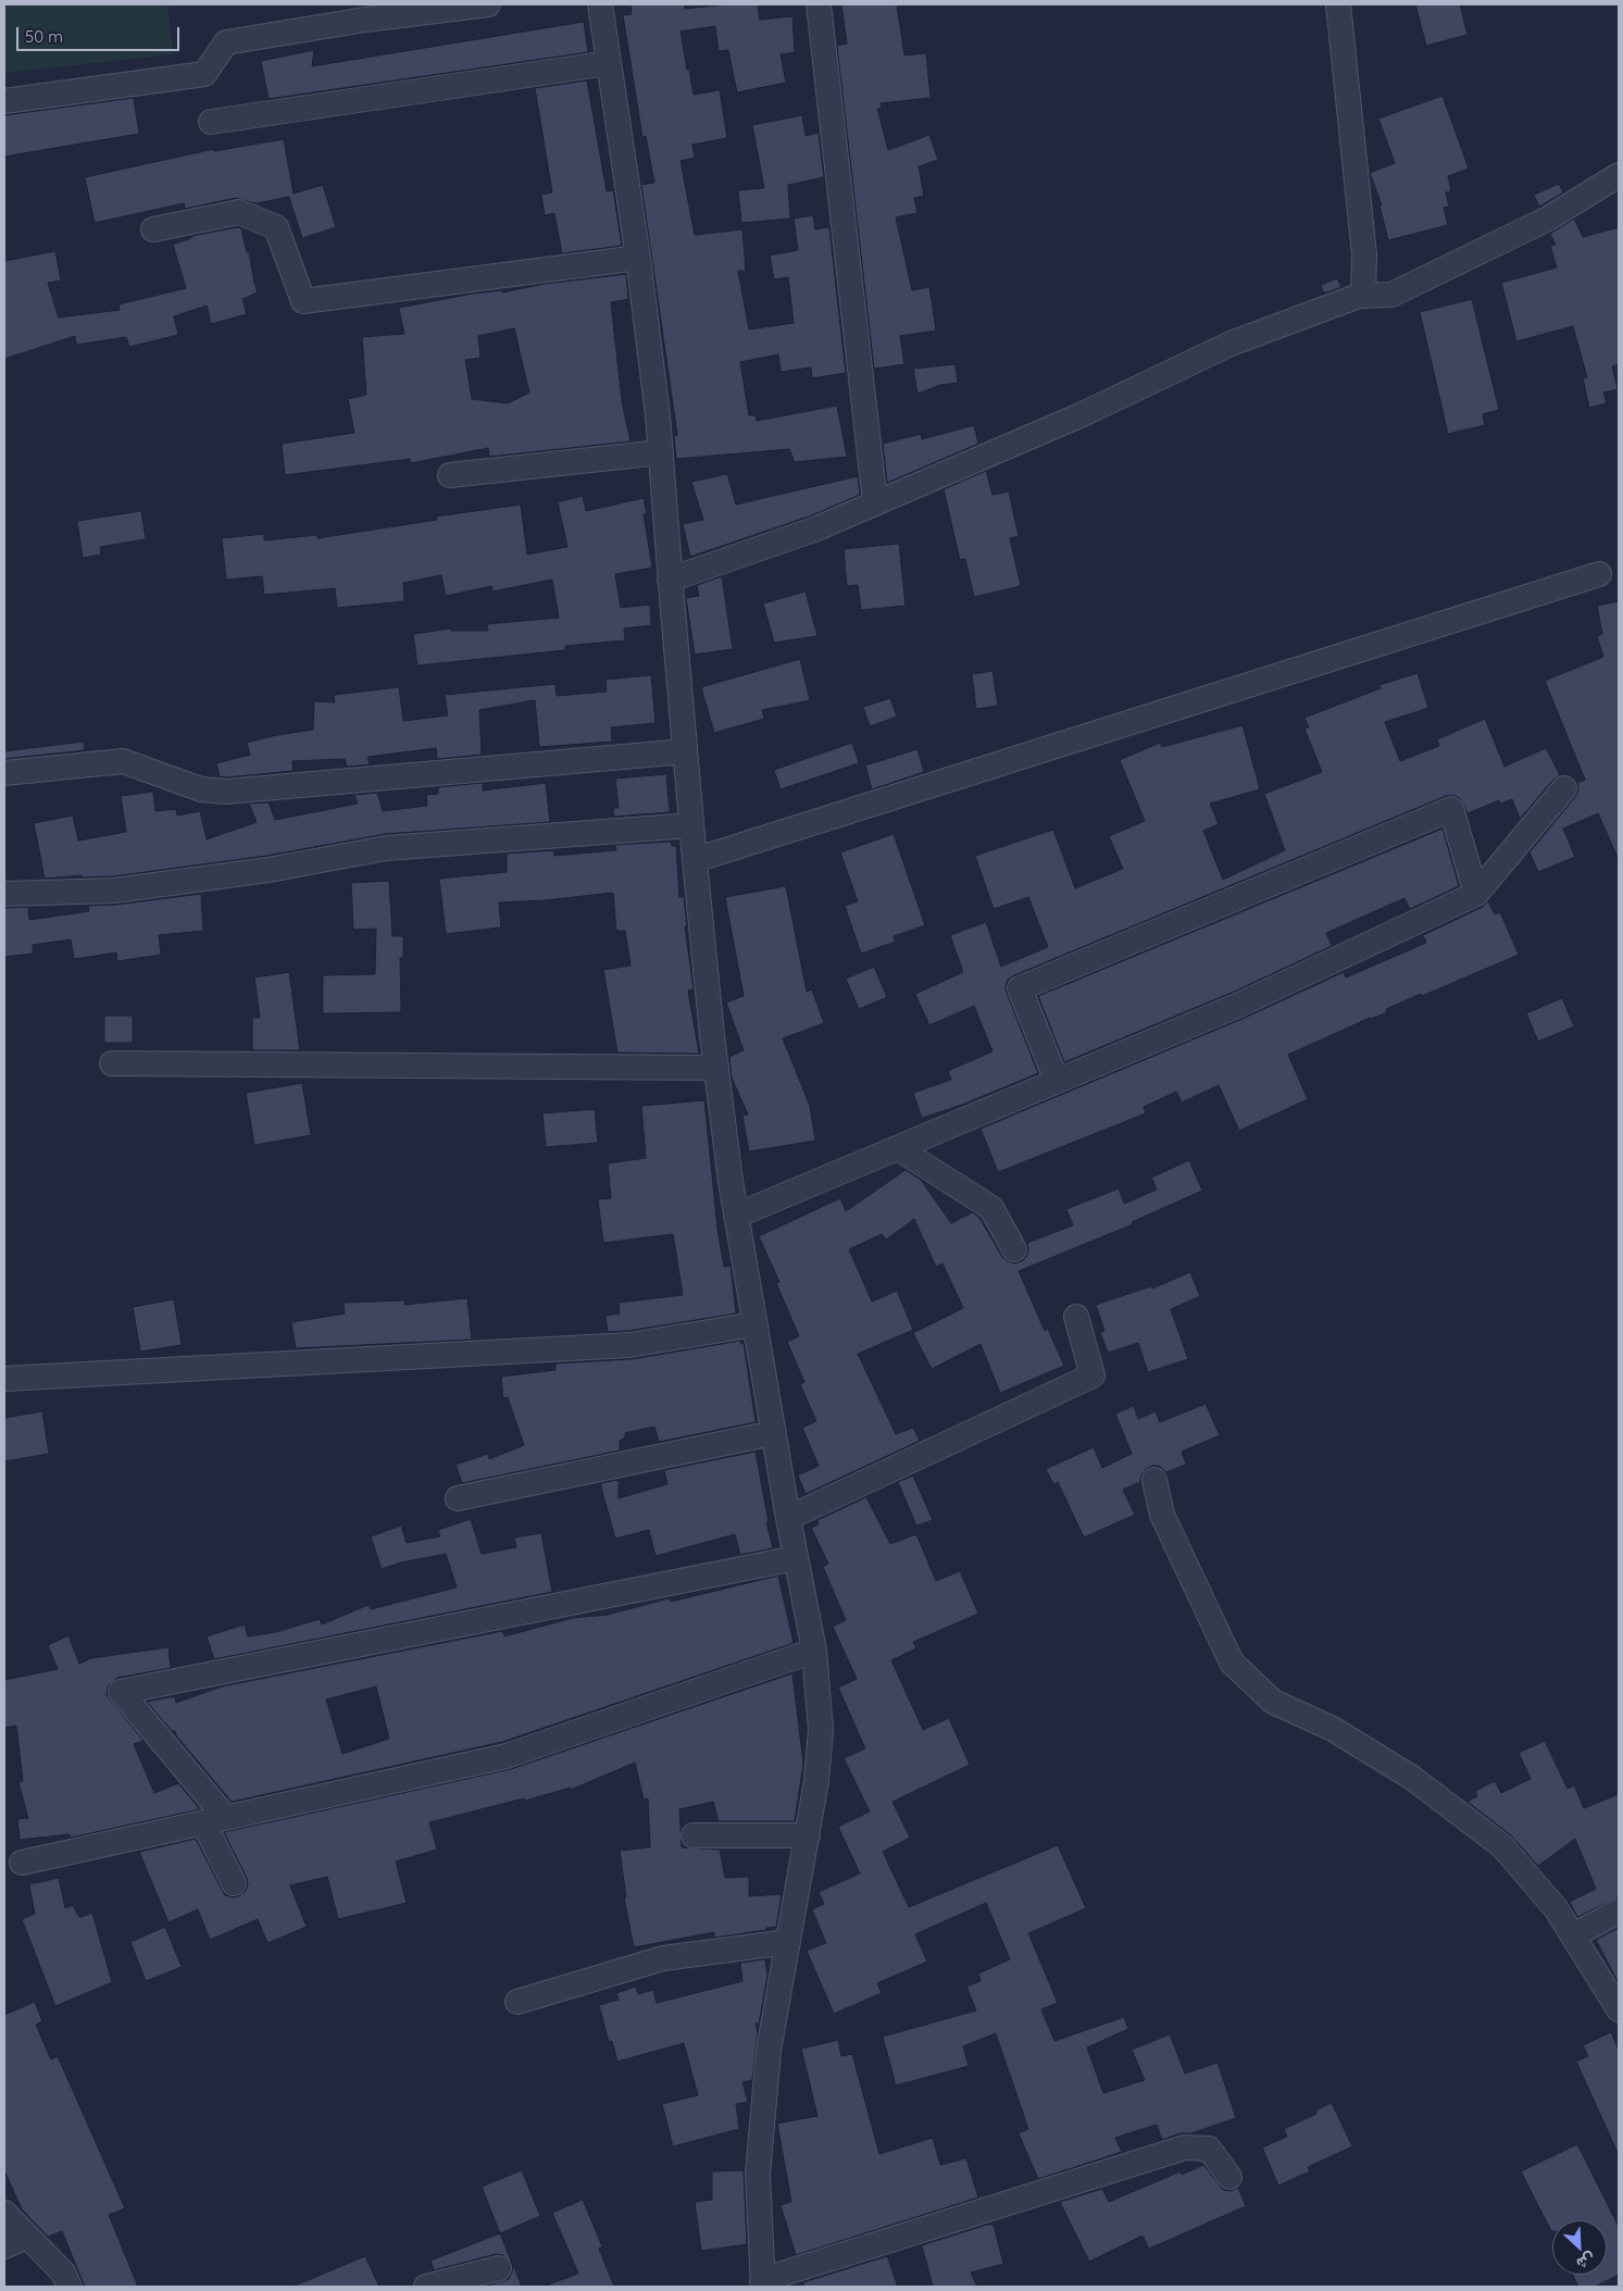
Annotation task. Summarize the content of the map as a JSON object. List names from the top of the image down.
{
  "scale_bar": "50 m",
  "north": "bottom right"
}
